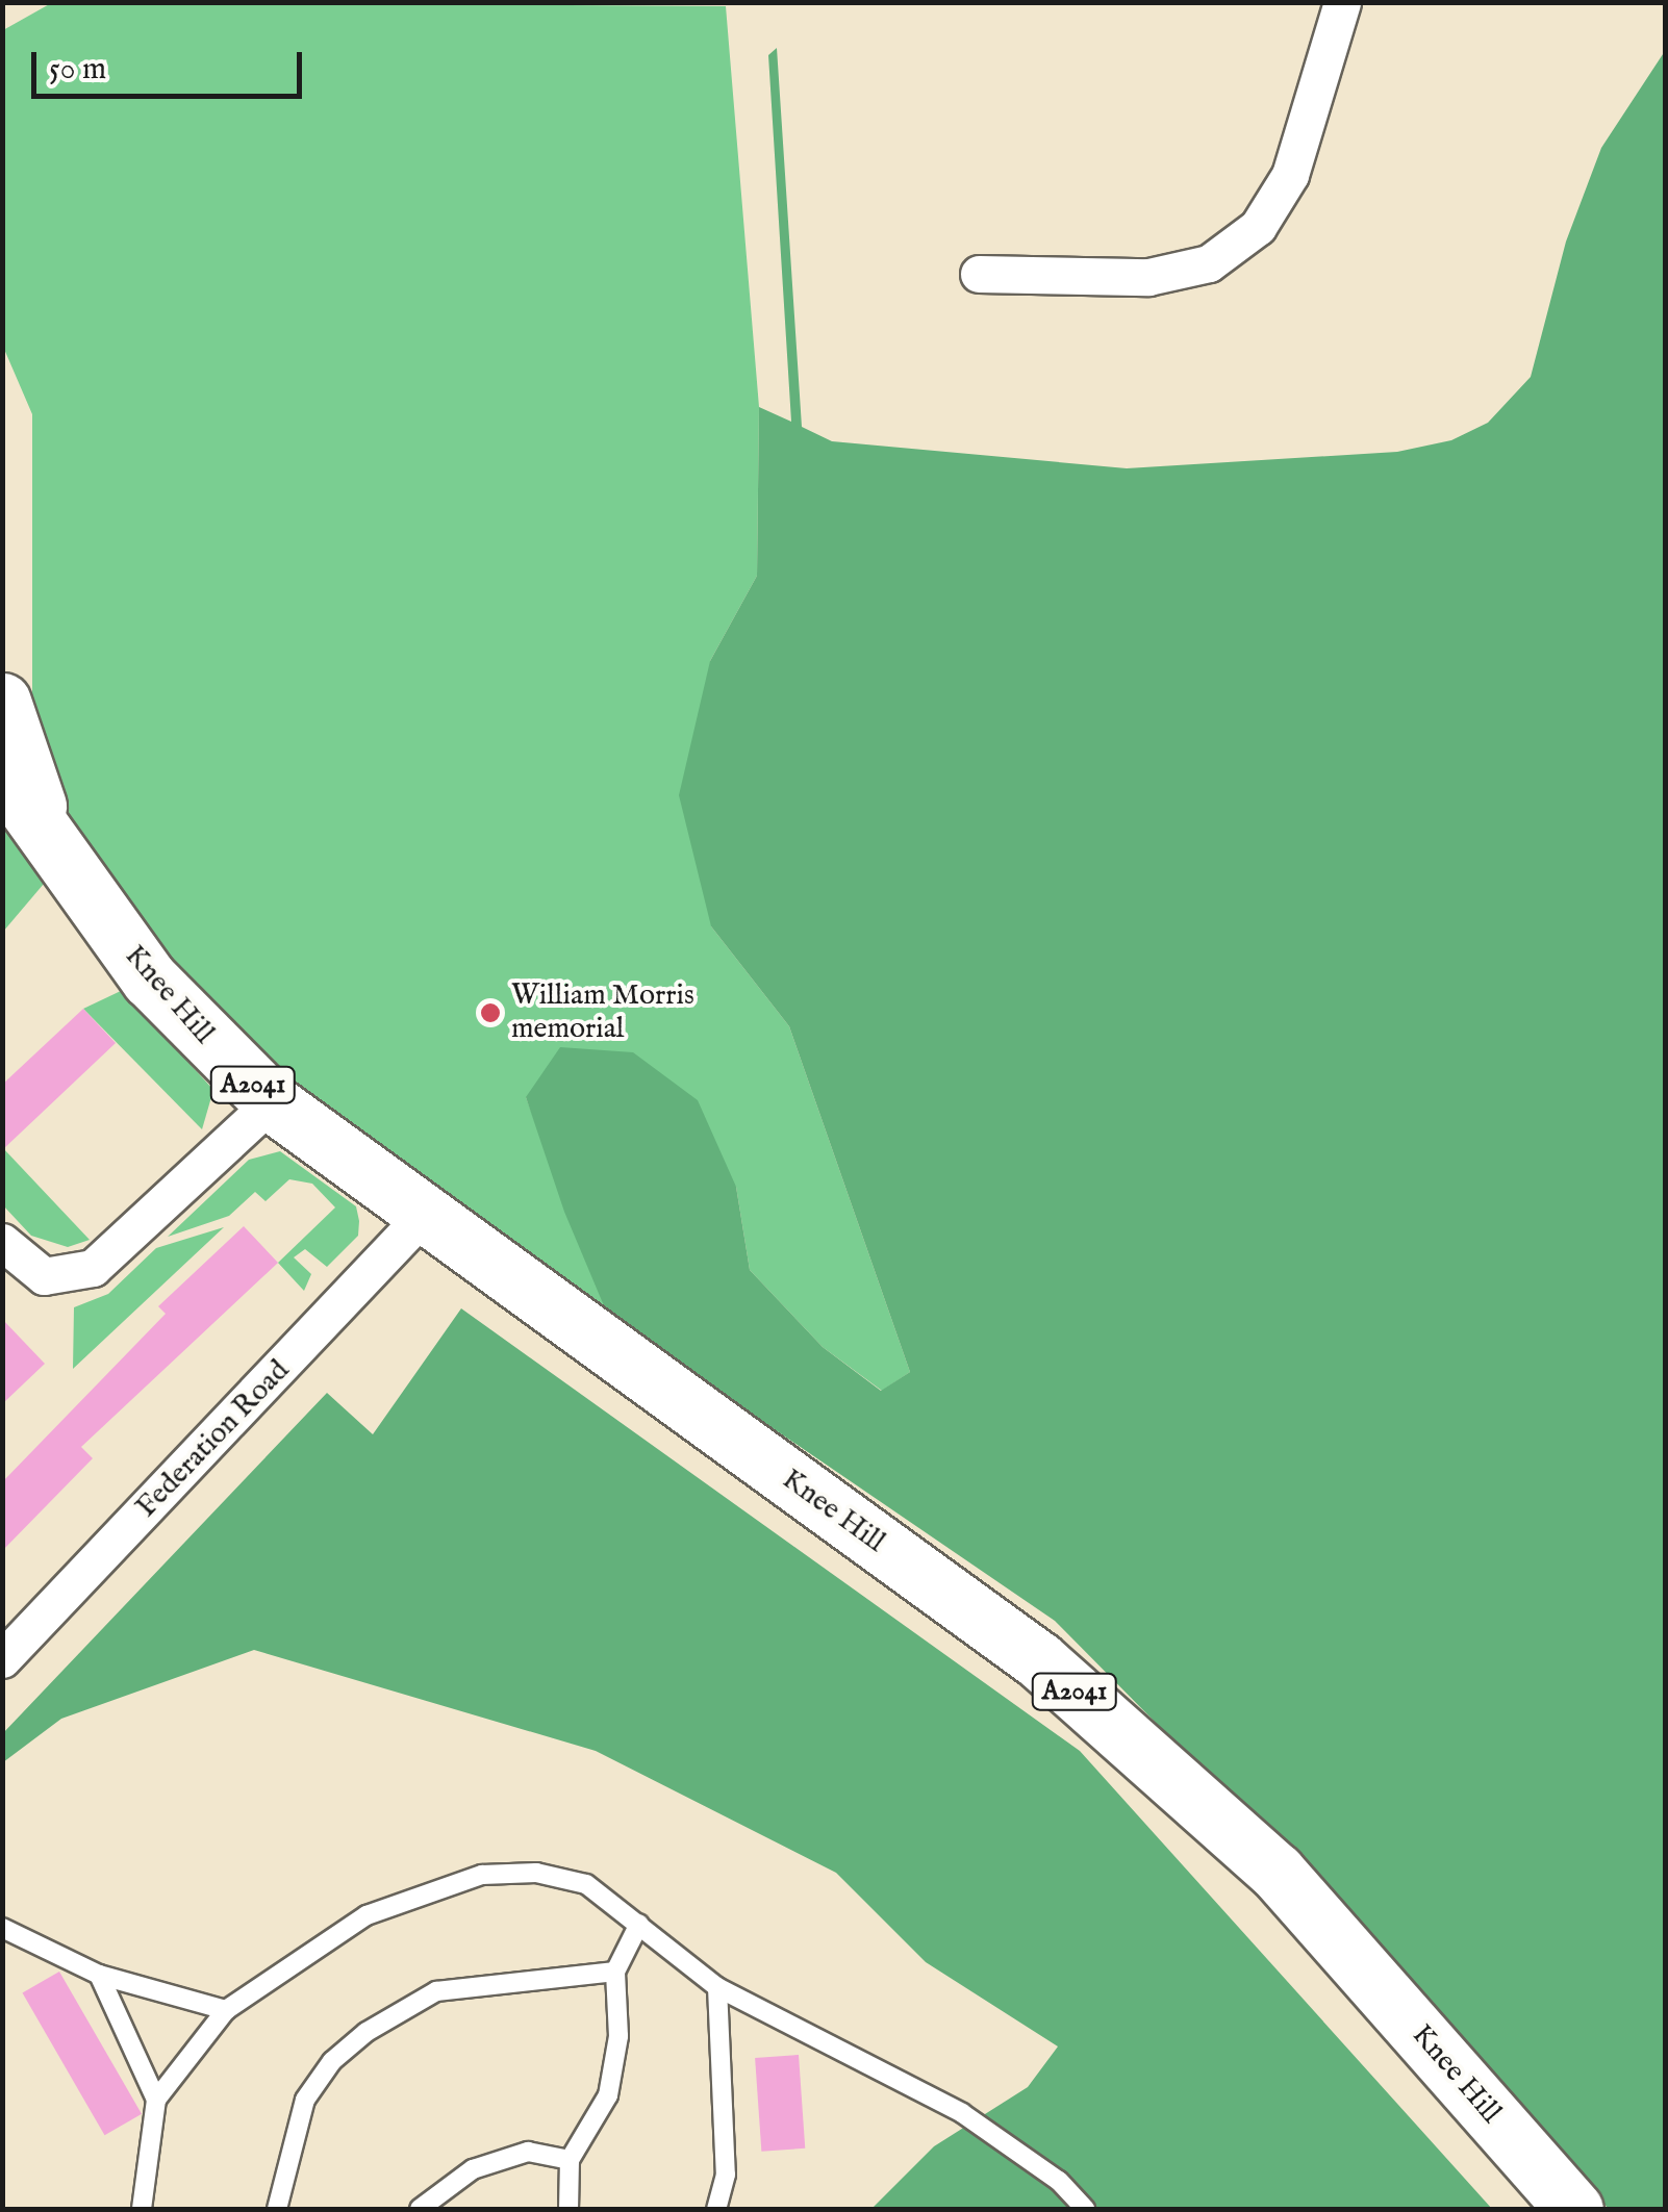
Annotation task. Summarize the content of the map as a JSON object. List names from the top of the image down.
{
  "streets": {
    "main road": ["Knee Hill", "A2041"],
    "street": ["Federation Road"]
  },
  "crossings": [
    ["Knee Hill", "Federation Road"]
  ],
  "places": ["William Morris memorial"],
  "scale_bar": "50 m"
}
